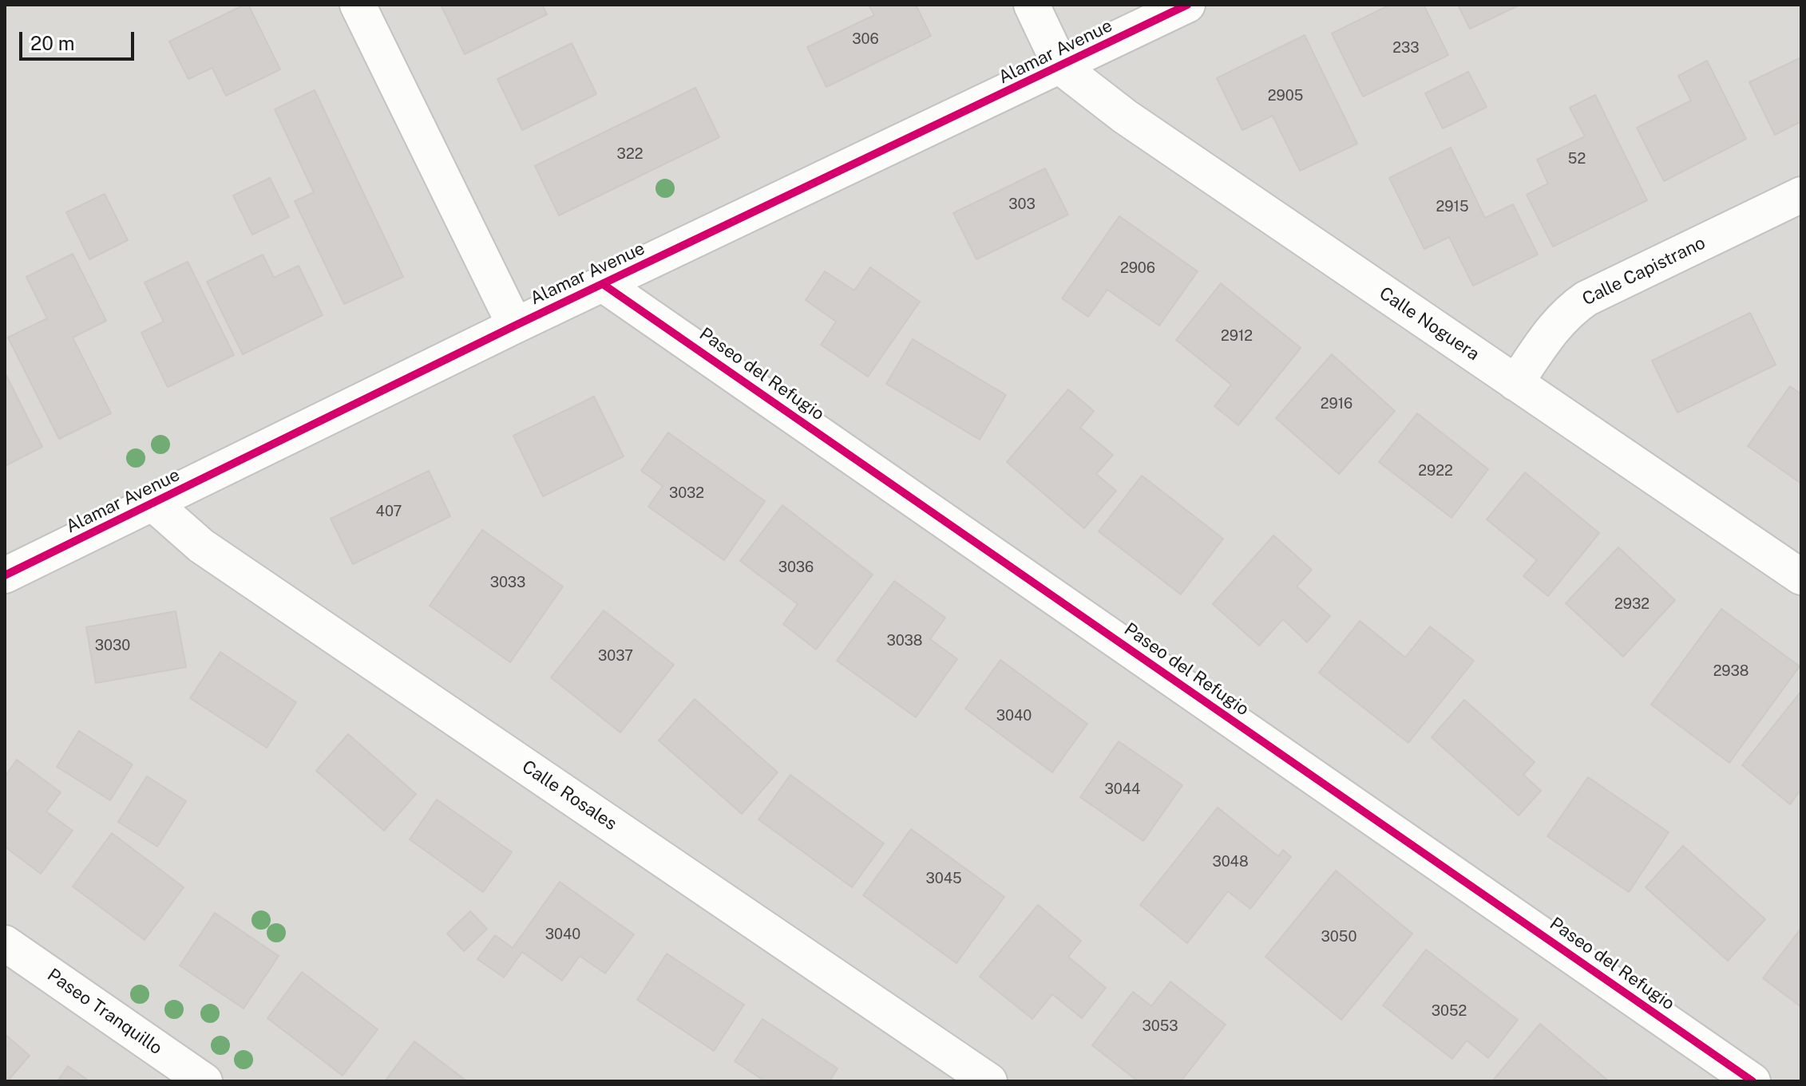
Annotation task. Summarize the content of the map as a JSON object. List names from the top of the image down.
{
  "streets": {
    "street": [
      "Alamar Avenue",
      "Calle Capistrano",
      "Calle Noguera",
      "Paseo del Refugio",
      "Calle Rosales",
      "Paseo Tranquillo"
    ]
  },
  "crossings": [
    ["Alamar Avenue", "Calle Noguera"],
    ["Alamar Avenue", "Paseo del Refugio"],
    ["Alamar Avenue", "Calle Rosales"],
    ["Calle Capistrano", "Calle Noguera"]
  ],
  "house_numbers": [
    "306",
    "233",
    "2905",
    "322",
    "52",
    "303",
    "2915",
    "2906",
    "2912",
    "2916",
    "2922",
    "3032",
    "407",
    "3036",
    "3033",
    "2932",
    "3038",
    "3030",
    "3037",
    "2938",
    "3040",
    "3044",
    "3048",
    "3045",
    "3040",
    "3050",
    "3052",
    "3053"
  ],
  "scale_bar": "20 m"
}
